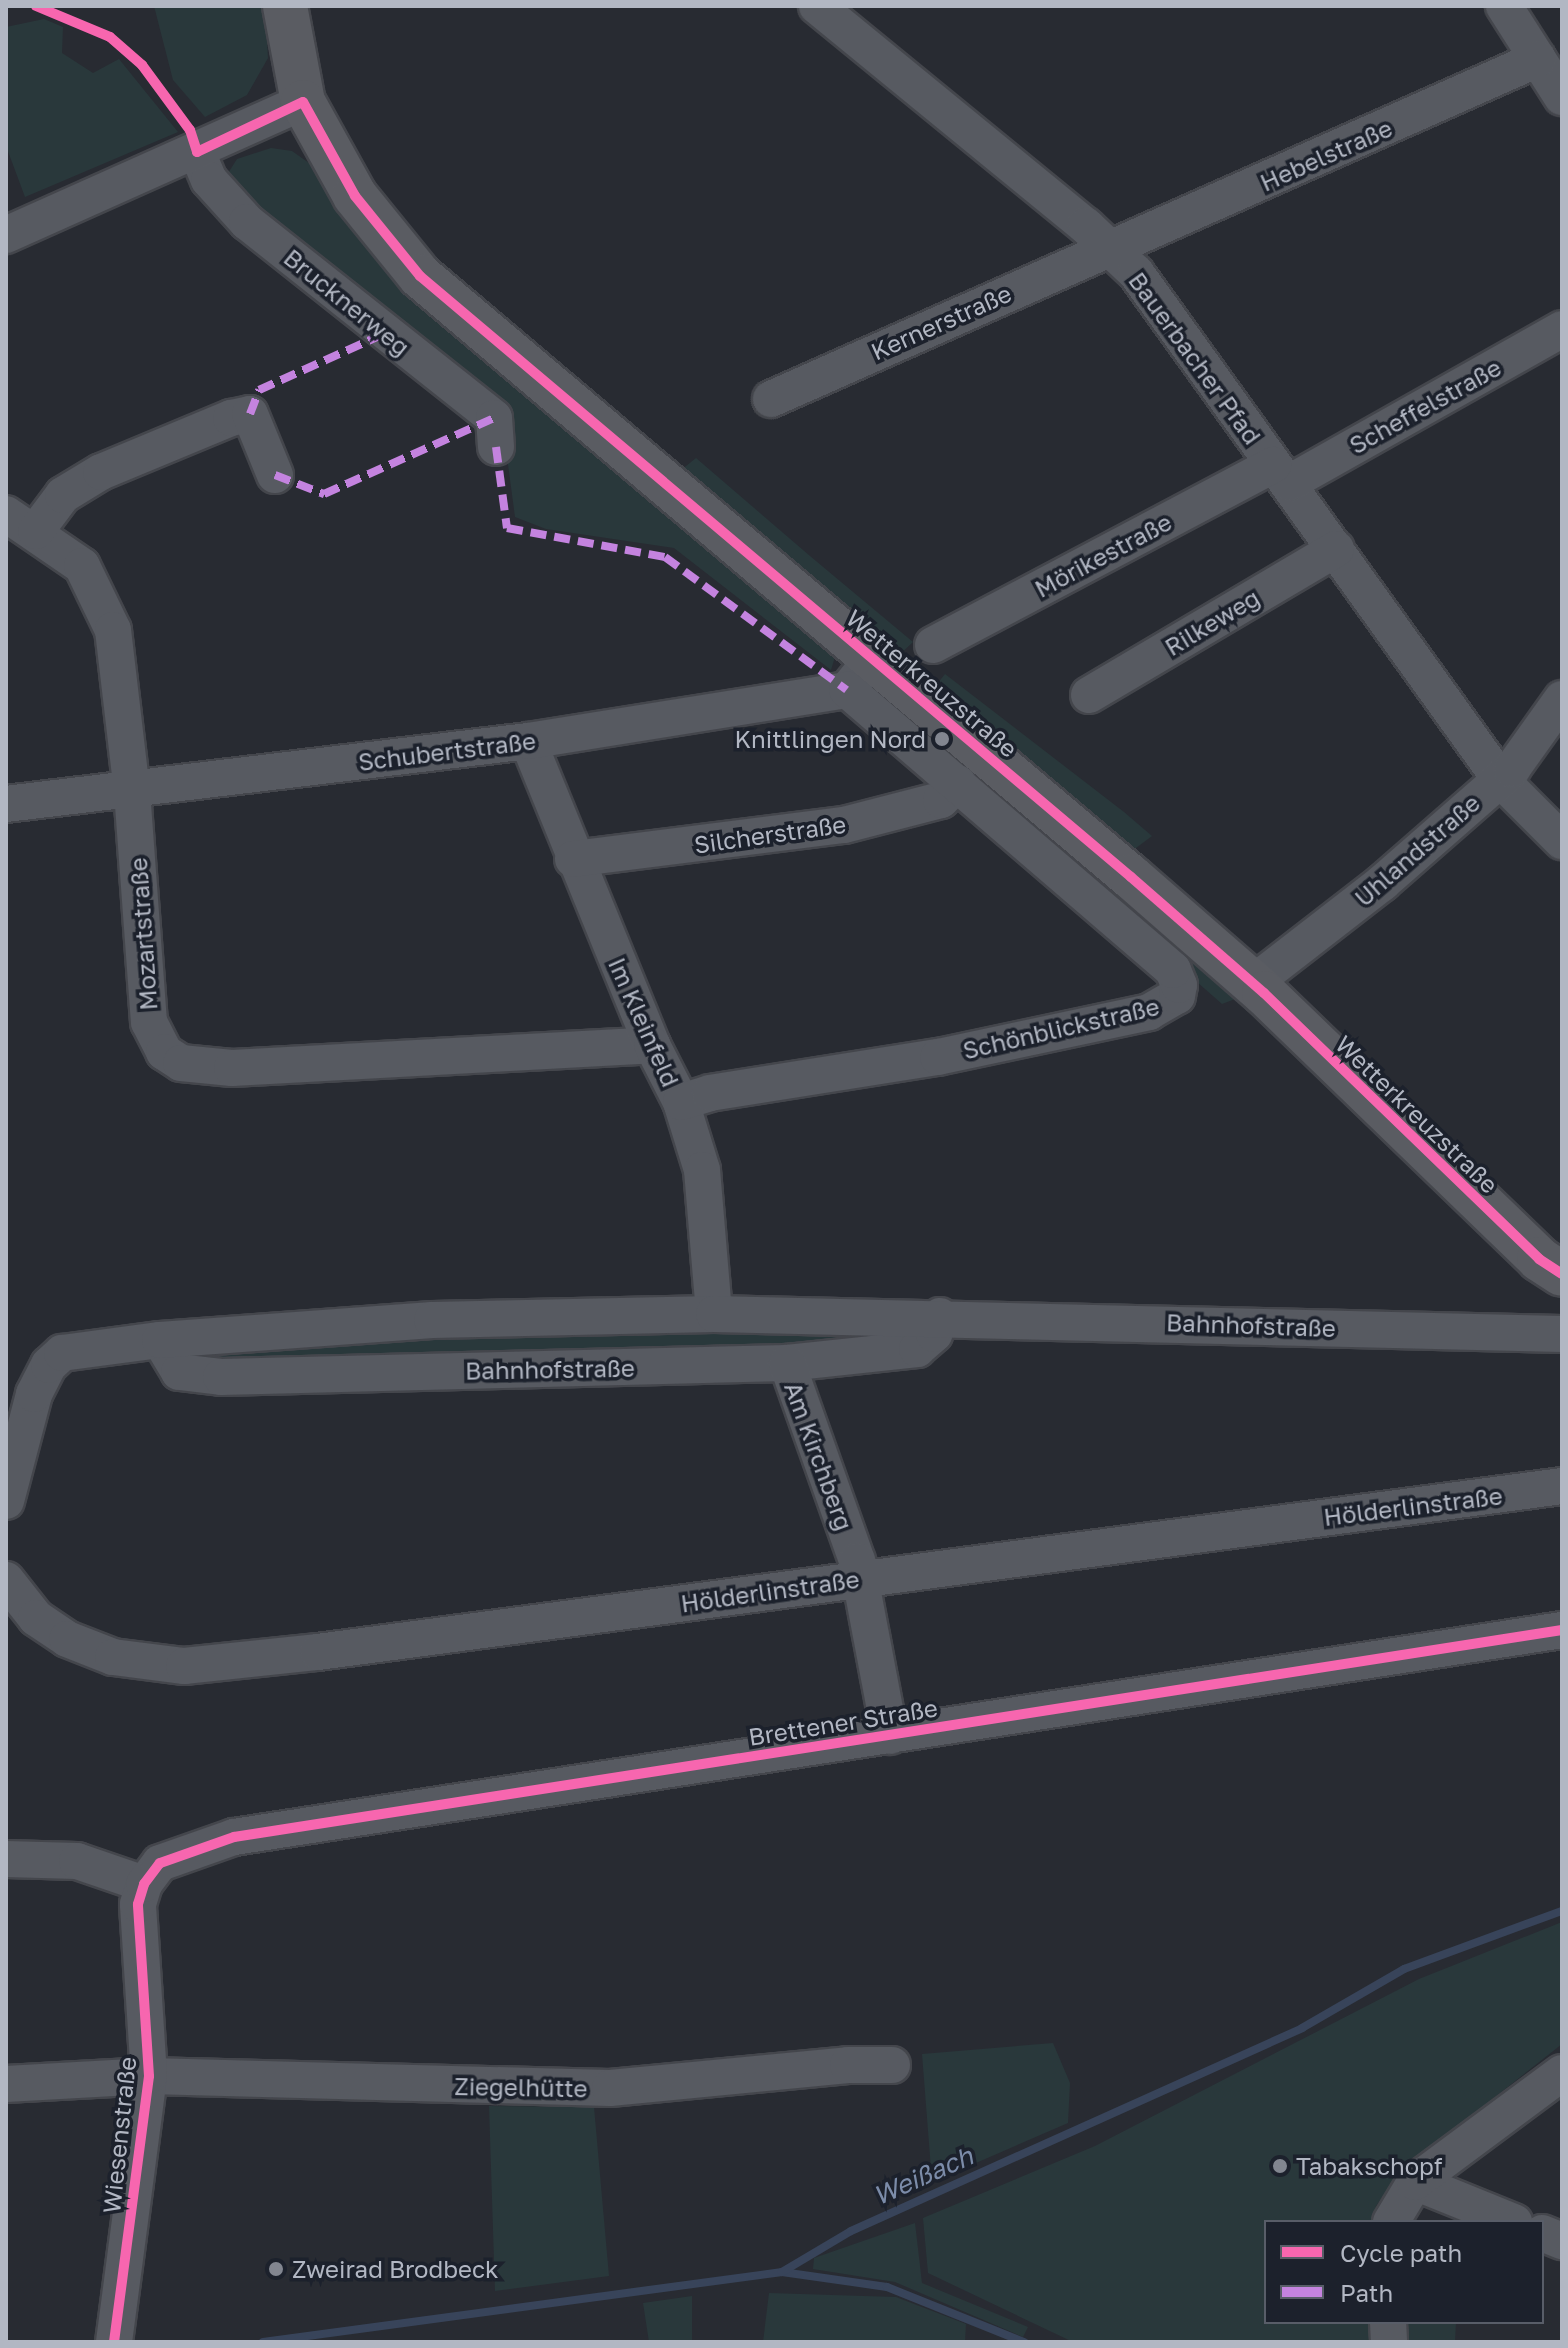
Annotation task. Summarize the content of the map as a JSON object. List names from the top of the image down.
{
  "streets": {
    "main road": ["Wetterkreuzstraße"],
    "street": [
      "Hebelstraße",
      "Brucknerweg",
      "Kernerstraße",
      "Bauerbacher Pfad",
      "Scheffelstraße",
      "Mörikestraße",
      "Rilkeweg",
      "Schubertstraße",
      "Silcherstraße",
      "Uhlandstraße",
      "Mozartstraße",
      "Im Kleinfeld",
      "Schönblickstraße",
      "Bahnhofstraße",
      "Am Kirchberg",
      "Hölderlinstraße",
      "Brettener Straße",
      "Ziegelhütte",
      "Wiesenstraße"
    ]
  },
  "crossings": [
    ["Hebelstraße", "Kernerstraße"],
    ["Hebelstraße", "Bauerbacher Pfad"],
    ["Kernerstraße", "Bauerbacher Pfad"],
    ["Bauerbacher Pfad", "Scheffelstraße"],
    ["Bauerbacher Pfad", "Mörikestraße"],
    ["Bauerbacher Pfad", "Rilkeweg"],
    ["Bauerbacher Pfad", "Uhlandstraße"],
    ["Scheffelstraße", "Mörikestraße"],
    ["Wetterkreuzstraße", "Schubertstraße"],
    ["Wetterkreuzstraße", "Uhlandstraße"],
    ["Wetterkreuzstraße", "Schönblickstraße"],
    ["Schubertstraße", "Mozartstraße"],
    ["Schubertstraße", "Im Kleinfeld"],
    ["Schubertstraße", "Schönblickstraße"],
    ["Silcherstraße", "Im Kleinfeld"],
    ["Silcherstraße", "Schönblickstraße"],
    ["Mozartstraße", "Im Kleinfeld"],
    ["Im Kleinfeld", "Schönblickstraße"],
    ["Im Kleinfeld", "Bahnhofstraße"],
    ["Bahnhofstraße", "Am Kirchberg"],
    ["Am Kirchberg", "Hölderlinstraße"],
    ["Am Kirchberg", "Brettener Straße"],
    ["Brettener Straße", "Wiesenstraße"],
    ["Ziegelhütte", "Wiesenstraße"]
  ],
  "water": ["Weißach"],
  "places": ["Knittlingen Nord", "Tabakschopf", "Zweirad Brodbeck"],
  "legend": ["Cycle path", "Path"]
}
